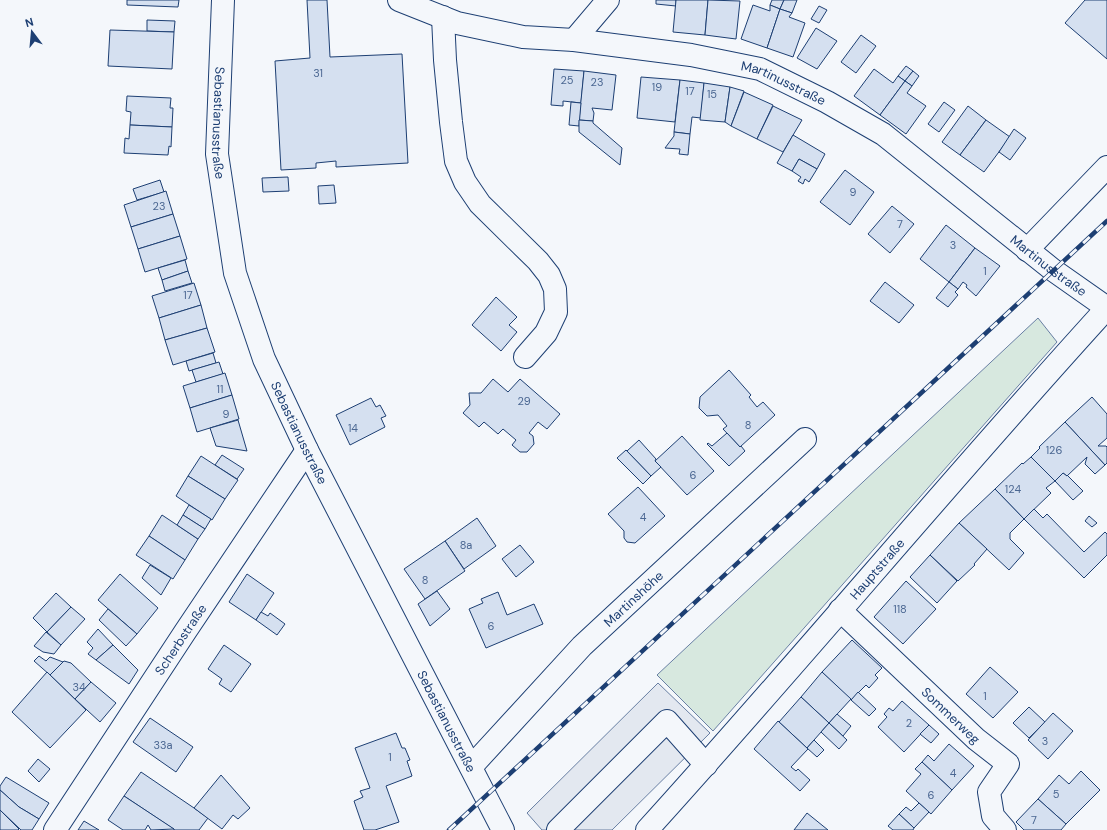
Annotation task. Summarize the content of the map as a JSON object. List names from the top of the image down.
{
  "streets": {
    "street": [
      "Martinusstraße",
      "Sebastianusstraße",
      "Hauptstraße",
      "Martinshöhe",
      "Scherbstraße",
      "Sommerweg"
    ]
  },
  "crossings": [
    ["Martinusstraße", "Hauptstraße"],
    ["Sebastianusstraße", "Martinshöhe"],
    ["Sebastianusstraße", "Scherbstraße"],
    ["Hauptstraße", "Sommerweg"]
  ],
  "house_numbers": [
    "31",
    "25",
    "23",
    "19",
    "17",
    "15",
    "9",
    "23",
    "7",
    "3",
    "1",
    "17",
    "11",
    "29",
    "9",
    "8",
    "14",
    "126",
    "6",
    "124",
    "4",
    "8a",
    "8",
    "118",
    "6",
    "34",
    "1",
    "2",
    "3",
    "33a",
    "1",
    "4",
    "5",
    "6",
    "7"
  ],
  "north": "top"
}
